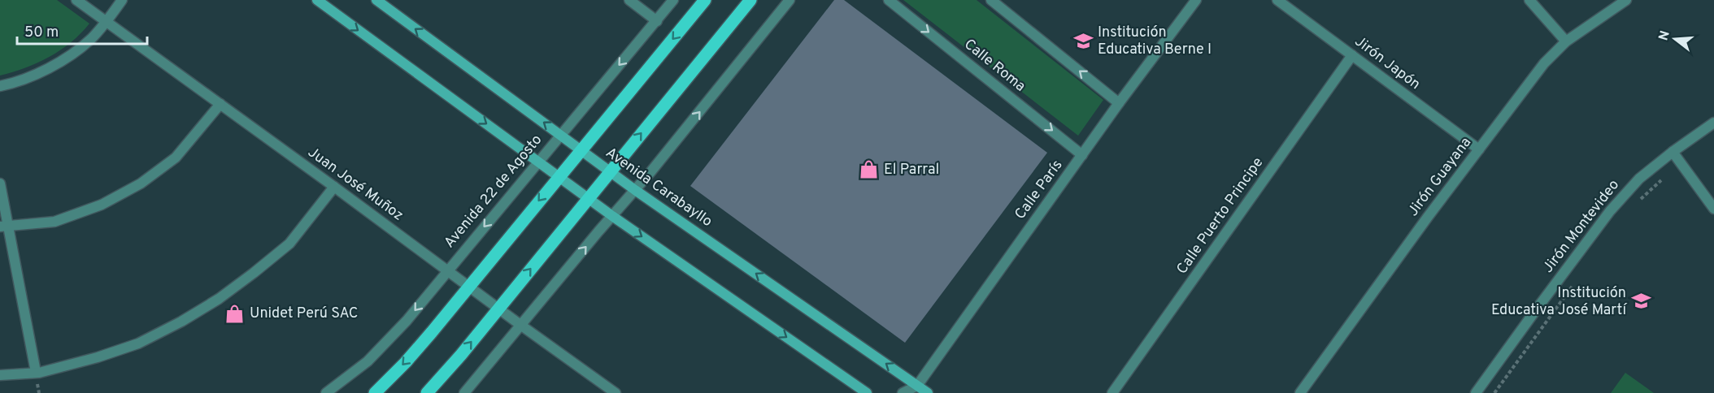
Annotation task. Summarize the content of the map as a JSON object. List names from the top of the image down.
{
  "streets": {
    "main road": ["Avenida Carabayllo"],
    "street": [
      "Jirón Japón",
      "Calle Roma",
      "Jirón Guayana",
      "Juan José Muñoz",
      "Calle París",
      "Avenida 22 de Agosto",
      "Calle Puerto Principe",
      "Jirón Montevideo"
    ]
  },
  "crossings": [
    ["Jirón Japón", "Jirón Guayana"],
    ["Jirón Japón", "Calle Puerto Principe"],
    ["Calle Roma", "Calle París"],
    ["Juan José Muñoz", "Avenida 22 de Agosto"],
    ["Avenida Carabayllo", "Calle París"],
    ["Avenida Carabayllo", "Avenida 22 de Agosto"]
  ],
  "one_way": ["Avenida 22 de Agosto"],
  "places": {
    "school or university": ["Institución Educativa Berne I", "Institución Educativa José Martí"],
    "shop": ["El Parral", "Unidet Perú SAC"]
  },
  "scale_bar": "50 m",
  "north": "left"
}
